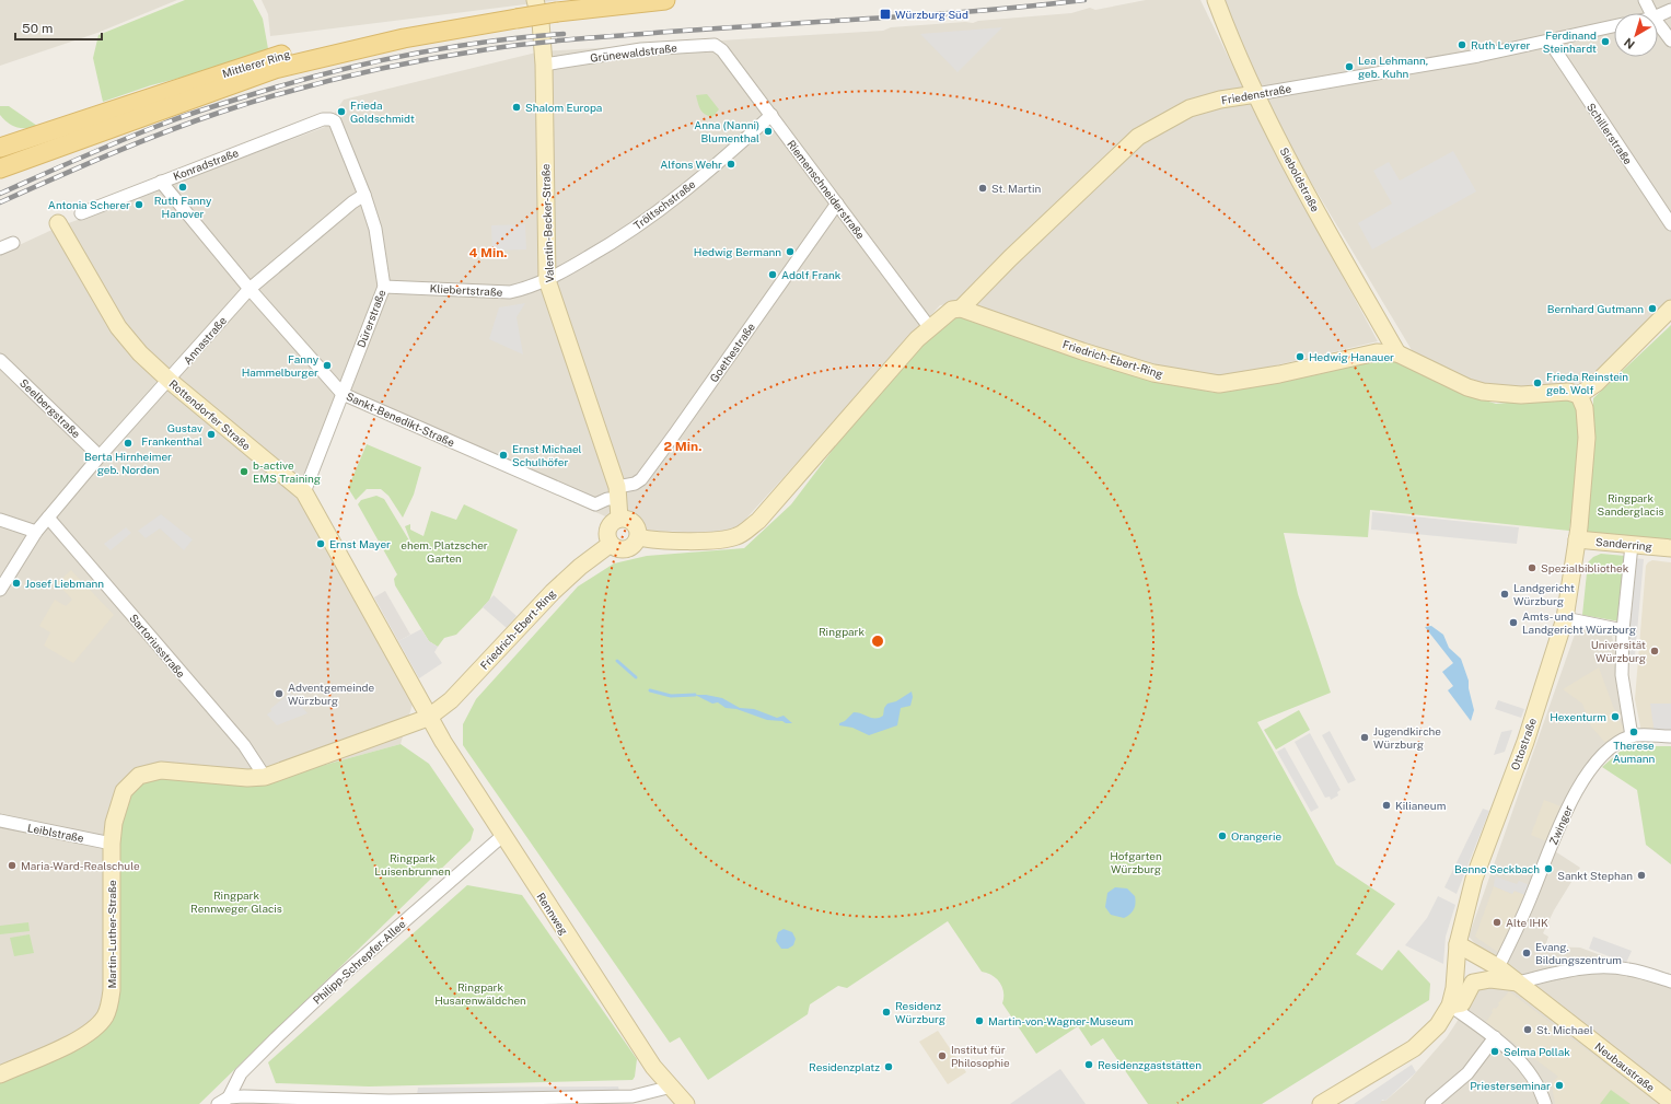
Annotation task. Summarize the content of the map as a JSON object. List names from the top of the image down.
{
  "streets": {
    "main road": ["Mittlerer Ring"],
    "street": [
      "Grünewaldstraße",
      "Friedenstraße",
      "Schillerstraße",
      "Konradstraße",
      "Sieboldstraße",
      "Riemenschneiderstraße",
      "Tröltschstraße",
      "Valentin-Becker-Straße",
      "Kliebertstraße",
      "Dürerstraße",
      "Annastraße",
      "Goethestraße",
      "Friedrich-Ebert-Ring",
      "Seelbergstraße",
      "Rottendorfer Straße",
      "Sankt-Benedikt-Straße",
      "Sanderring",
      "Sartoriusstraße",
      "Ottostraße",
      "Zwinger",
      "Leiblstraße",
      "Rennweg",
      "Martin-Luther-Straße",
      "Philipp-Schrepfer-Allee",
      "Neubaustraße"
    ]
  },
  "crossings": [
    ["Grünewaldstraße", "Riemenschneiderstraße"],
    ["Grünewaldstraße", "Valentin-Becker-Straße"],
    ["Friedenstraße", "Schillerstraße"],
    ["Friedenstraße", "Sieboldstraße"],
    ["Friedenstraße", "Friedrich-Ebert-Ring"],
    ["Konradstraße", "Dürerstraße"],
    ["Konradstraße", "Sankt-Benedikt-Straße"],
    ["Sieboldstraße", "Friedrich-Ebert-Ring"],
    ["Riemenschneiderstraße", "Tröltschstraße"],
    ["Riemenschneiderstraße", "Goethestraße"],
    ["Tröltschstraße", "Valentin-Becker-Straße"],
    ["Tröltschstraße", "Kliebertstraße"],
    ["Valentin-Becker-Straße", "Kliebertstraße"],
    ["Valentin-Becker-Straße", "Goethestraße"],
    ["Valentin-Becker-Straße", "Friedrich-Ebert-Ring"],
    ["Valentin-Becker-Straße", "Sankt-Benedikt-Straße"],
    ["Kliebertstraße", "Dürerstraße"],
    ["Dürerstraße", "Annastraße"],
    ["Dürerstraße", "Rottendorfer Straße"],
    ["Dürerstraße", "Sankt-Benedikt-Straße"],
    ["Annastraße", "Seelbergstraße"],
    ["Annastraße", "Rottendorfer Straße"],
    ["Annastraße", "Sankt-Benedikt-Straße"],
    ["Annastraße", "Sartoriusstraße"],
    ["Goethestraße", "Sankt-Benedikt-Straße"],
    ["Friedrich-Ebert-Ring", "Rottendorfer Straße"],
    ["Friedrich-Ebert-Ring", "Ottostraße"],
    ["Friedrich-Ebert-Ring", "Rennweg"],
    ["Friedrich-Ebert-Ring", "Martin-Luther-Straße"],
    ["Rottendorfer Straße", "Rennweg"],
    ["Rottendorfer Straße", "Martin-Luther-Straße"],
    ["Sanderring", "Ottostraße"],
    ["Sartoriusstraße", "Martin-Luther-Straße"],
    ["Ottostraße", "Neubaustraße"],
    ["Zwinger", "Neubaustraße"],
    ["Leiblstraße", "Martin-Luther-Straße"],
    ["Rennweg", "Martin-Luther-Straße"],
    ["Rennweg", "Philipp-Schrepfer-Allee"]
  ],
  "parks": [
    "Ringpark Sanderglacis",
    "ehem. Platzscher Garten",
    "Ringpark",
    "Hofgarten Würzburg",
    "Ringpark Luisenbrunnen",
    "Ringpark Rennweger Glacis",
    "Ringpark Husarenwäldchen"
  ],
  "places": {
    "transit": ["Würzburg Süd"],
    "other": [
      "Ferdinand Steinhardt",
      "Ruth Leyrer",
      "Lea Lehmann, geb. Kuhn",
      "Shalom Europa",
      "Frieda Goldschmidt",
      "Anna (Nanni) Blumenthal",
      "Alfons Wehr",
      "Ruth Fanny Hanover",
      "St. Martin",
      "Antonia Scherer",
      "Hedwig Bermann",
      "Adolf Frank",
      "Bernhard Gutmann",
      "Hedwig Hanauer",
      "Fanny Hammelburger",
      "Frieda Reinstein geb. Wolf",
      "Gustav Frankenthal",
      "Berta Hirnheimer geb. Norden",
      "Ernst Michael Schulhöfer",
      "b-active EMS Training",
      "Ernst Mayer",
      "Spezialbibliothek",
      "Josef Liebmann",
      "Landgericht Würzburg",
      "Amts- und Landgericht Würzburg",
      "Universität Würzburg",
      "Adventgemeinde Würzburg",
      "Hexenturm",
      "Therese Aumann",
      "Jugendkirche Würzburg",
      "Kilianeum",
      "Orangerie",
      "Maria-Ward-Realschule",
      "Benno Seckbach",
      "Sankt Stephan",
      "Alte IHK",
      "Evang. Bildungszentrum",
      "Residenz Würzburg",
      "Martin-von-Wagner-Museum",
      "St. Michael",
      "Selma Pollak",
      "Institut für Philosophie",
      "Residenzgaststätten",
      "Residenzplatz",
      "Priesterseminar"
    ]
  },
  "scale_bar": "50 m",
  "north": "bottom left",
  "rings": ["4 Min.", "2 Min."]
}
